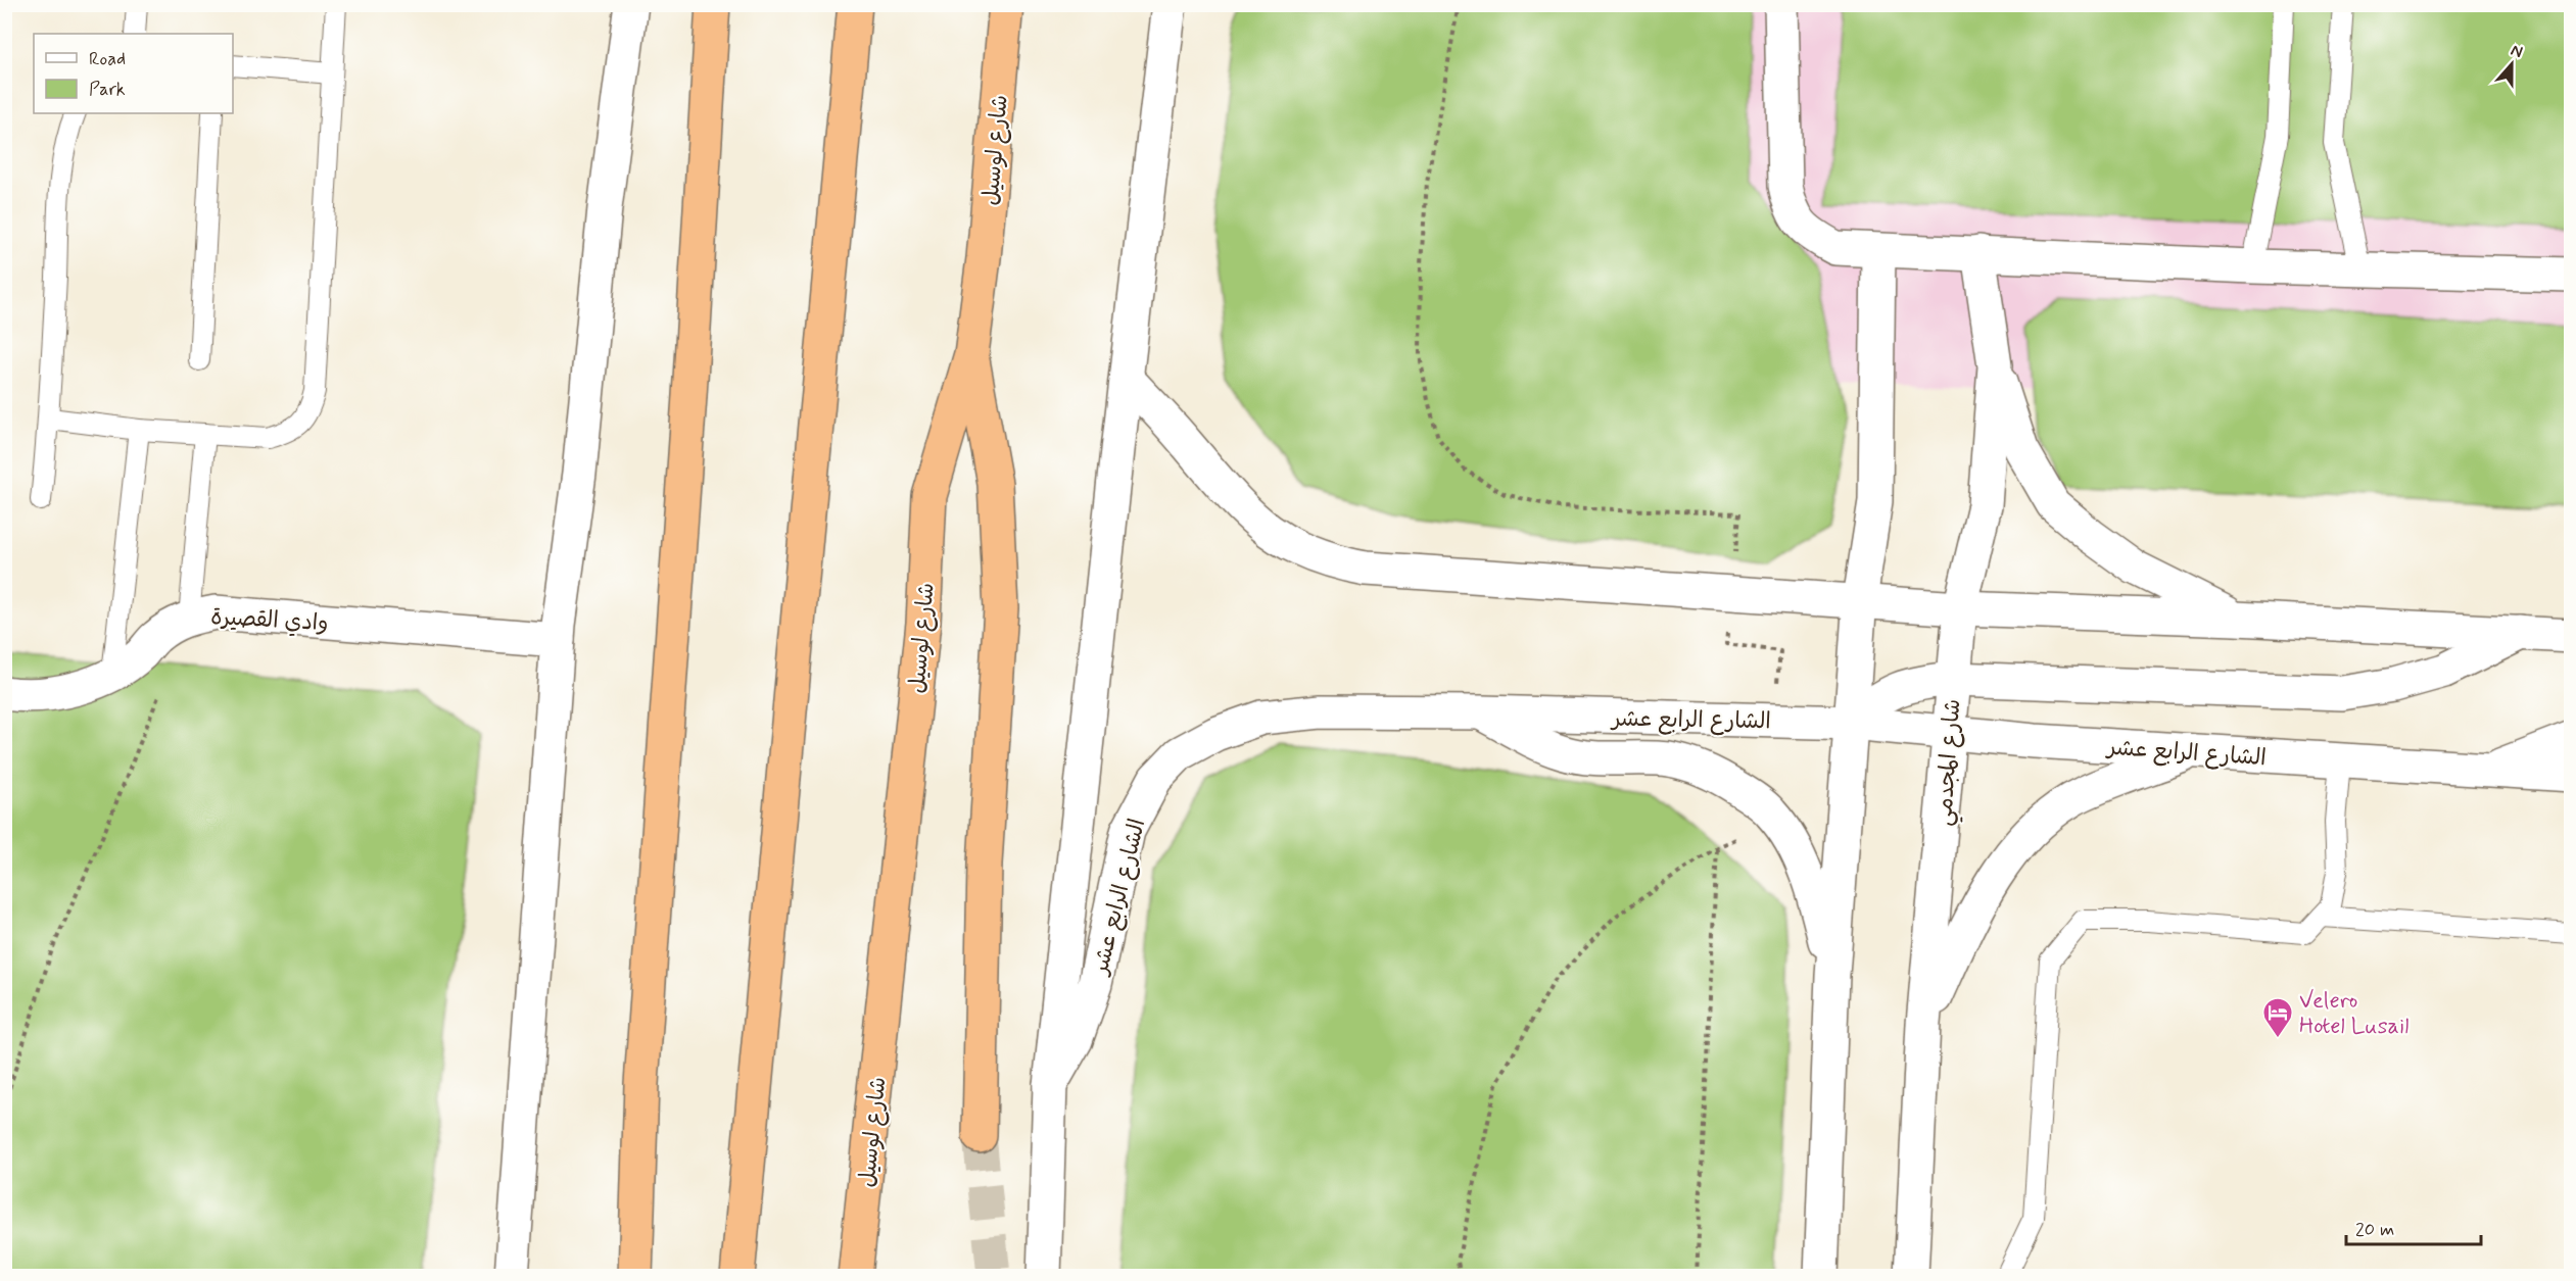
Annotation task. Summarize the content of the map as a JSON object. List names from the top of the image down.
{
  "streets": {
    "highway": ["شارع لوسيل"],
    "street": ["وادي القصيرة", "الشارع الرابع عشر", "شارع المجدمي"]
  },
  "crossings": [
    ["الشارع الرابع عشر", "شارع المجدمي"]
  ],
  "places": {
    "hotel": ["Velero Hotel Lusail"]
  },
  "legend": ["Road", "Park"],
  "scale_bar": "20 m",
  "north": "top"
}
